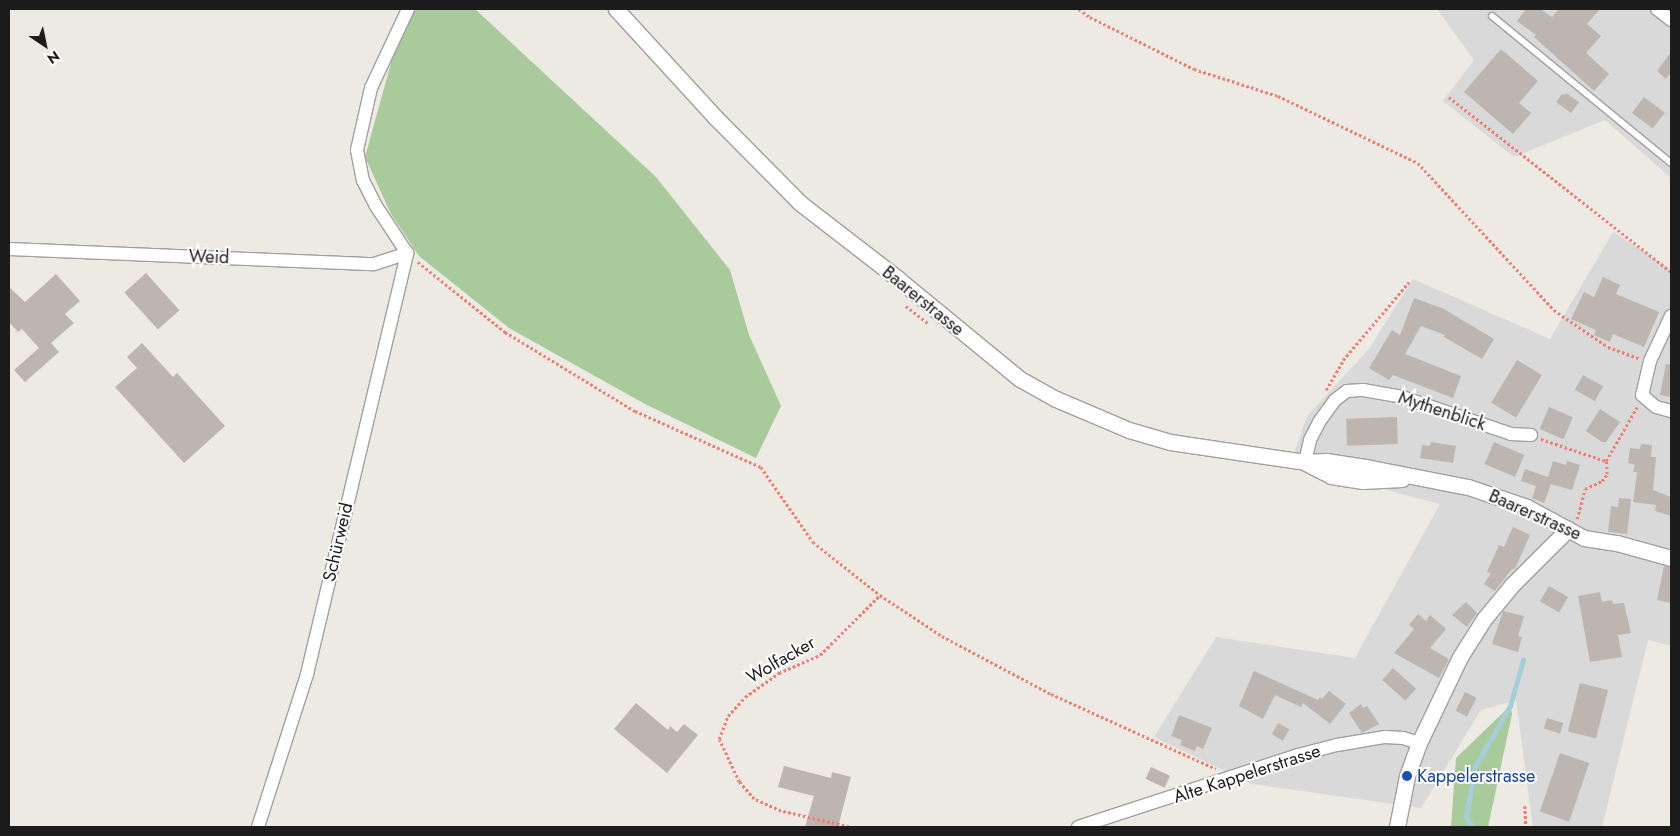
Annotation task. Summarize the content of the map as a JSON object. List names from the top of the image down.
{
  "streets": {
    "street": [
      "Weid",
      "Baarerstrasse",
      "Mythenblick",
      "Schürweid",
      "Alte Kappelerstrasse"
    ],
    "path": ["Wolfacker"]
  },
  "crossings": [
    ["Weid", "Schürweid"],
    ["Baarerstrasse", "Mythenblick"]
  ],
  "places": ["Kappelerstrasse"],
  "north": "bottom right"
}
